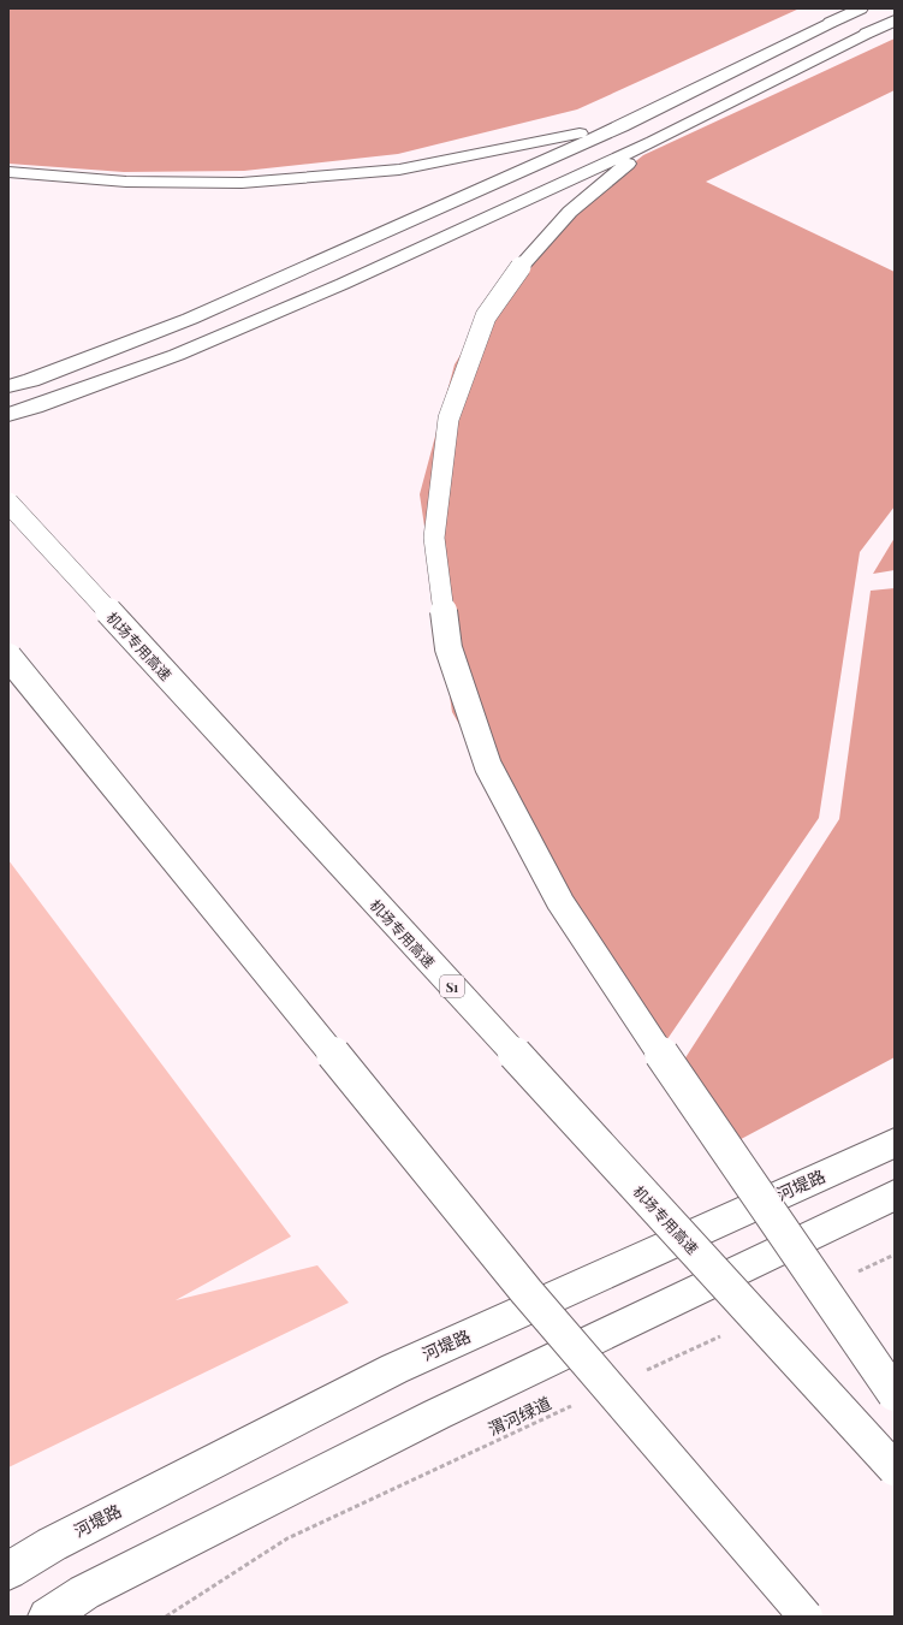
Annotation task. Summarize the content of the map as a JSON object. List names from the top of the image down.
{
  "streets": {
    "main road": ["机场专用高速", "S1", "河堤路"],
    "path": ["渭河绿道"]
  }
}
